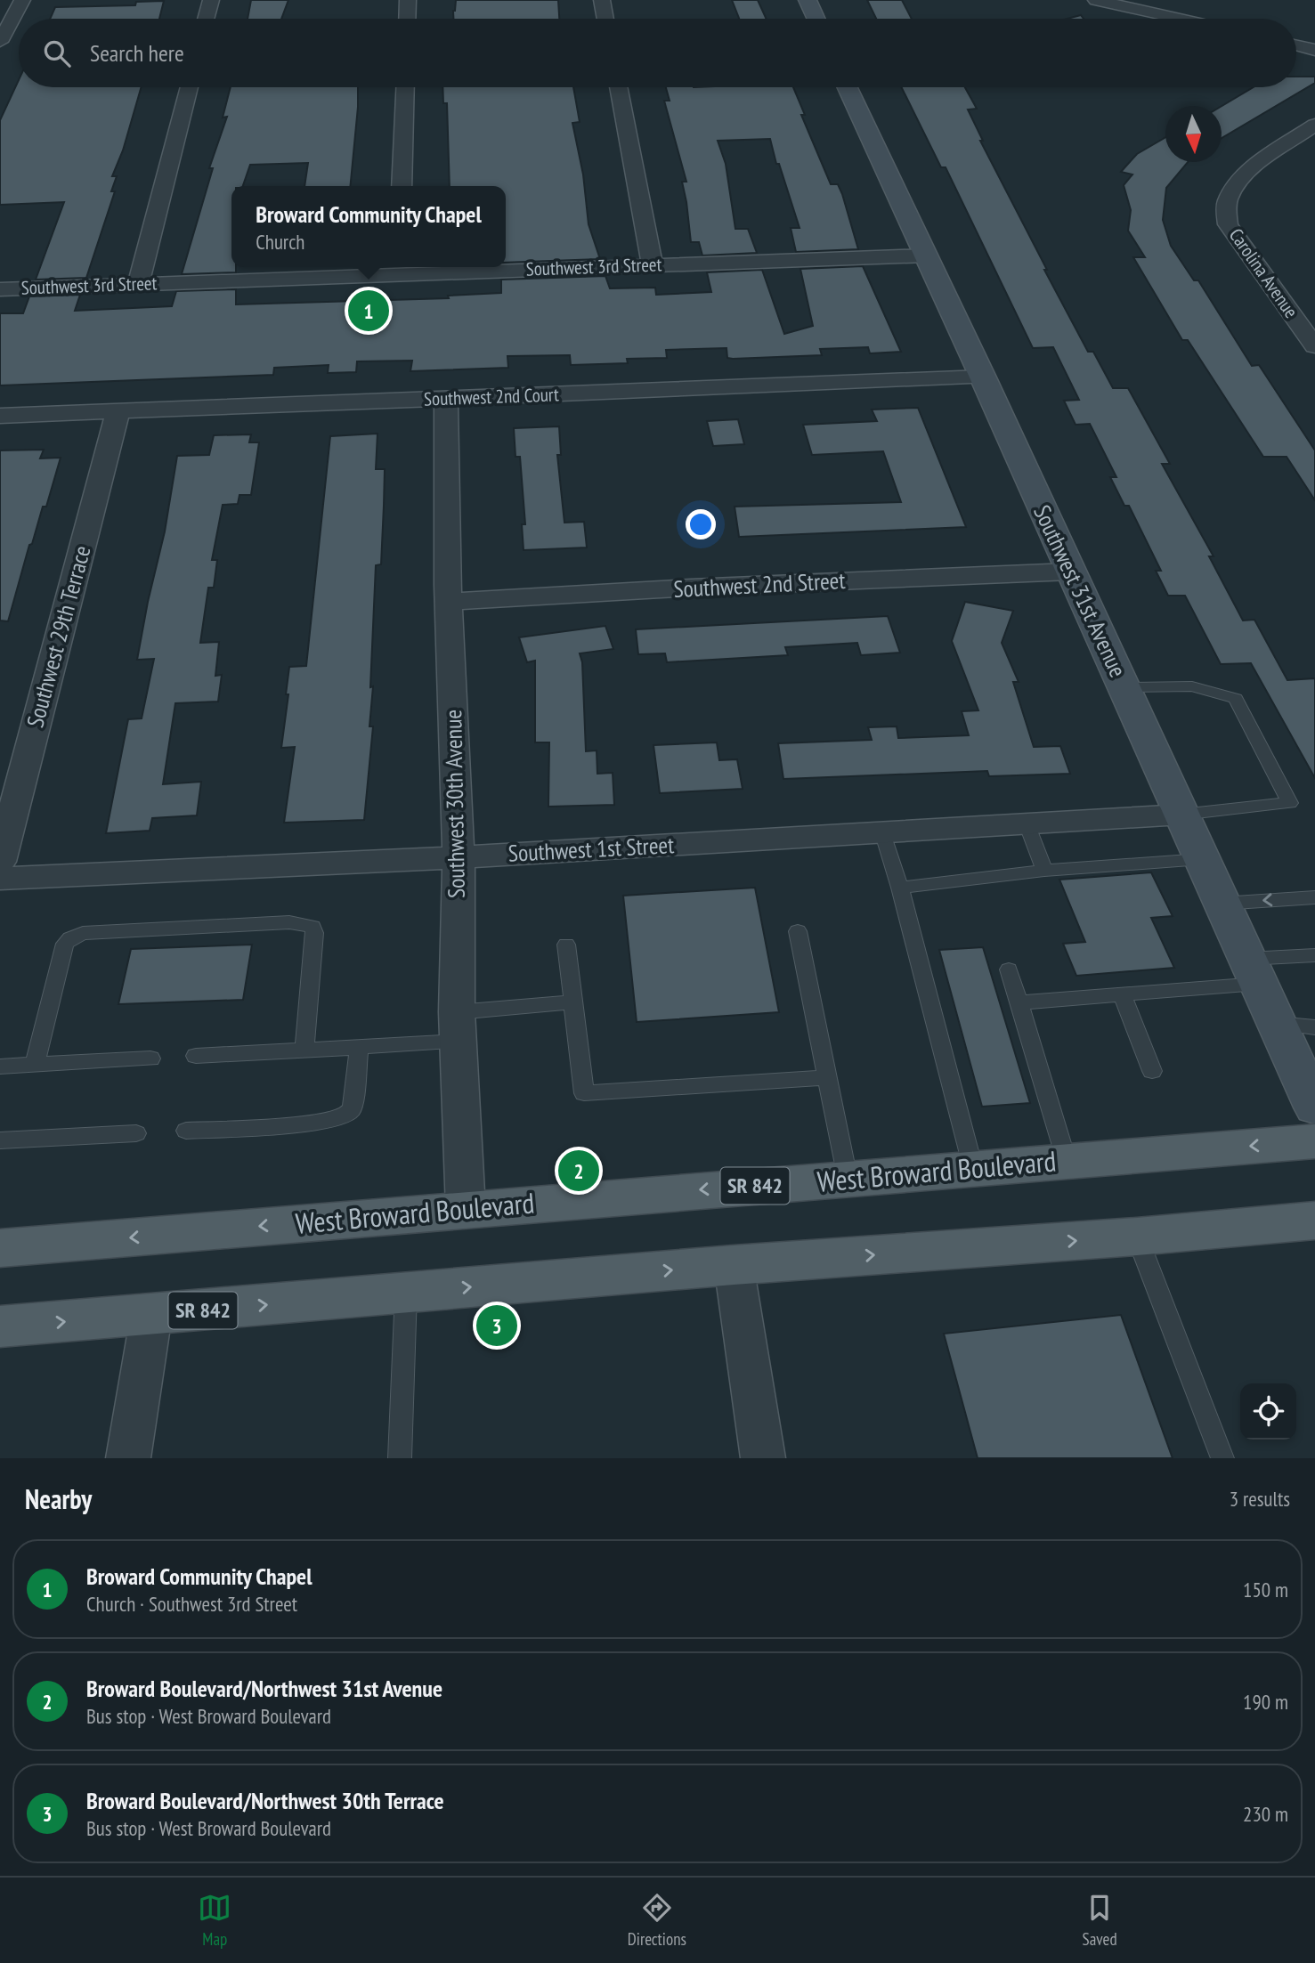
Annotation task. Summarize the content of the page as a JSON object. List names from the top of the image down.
{
  "streets": {
    "main road": ["Southwest 31st Avenue", "West Broward Boulevard", "SR 842"],
    "street": [
      "Southwest 3rd Street",
      "Carolina Avenue",
      "Southwest 2nd Court",
      "Southwest 2nd Street",
      "Southwest 29th Terrace",
      "Southwest 30th Avenue",
      "Southwest 1st Street"
    ]
  },
  "crossings": [
    ["Southwest 3rd Street", "Southwest 31st Avenue"],
    ["Southwest 2nd Court", "Southwest 31st Avenue"],
    ["Southwest 2nd Court", "Southwest 29th Terrace"],
    ["Southwest 2nd Court", "Southwest 30th Avenue"],
    ["Southwest 2nd Street", "Southwest 31st Avenue"],
    ["Southwest 2nd Street", "Southwest 30th Avenue"],
    ["Southwest 31st Avenue", "Southwest 1st Street"],
    ["Southwest 30th Avenue", "Southwest 1st Street"],
    ["Southwest 30th Avenue", "West Broward Boulevard"]
  ],
  "north": "bottom",
  "page": {
    "search": "Search here",
    "popup": ["Broward Community Chapel", "Church"],
    "pins": ["1", "2", "3"],
    "heading": ["Nearby", "3 results"],
    "list": [
      {
        "mark": "1",
        "name": "Broward Community Chapel",
        "note": "Church · Southwest 3rd Street",
        "value": "150 m"
      },
      {
        "mark": "2",
        "name": "Broward Boulevard/Northwest 31st Avenue",
        "note": "Bus stop · West Broward Boulevard",
        "value": "190 m"
      },
      {
        "mark": "3",
        "name": "Broward Boulevard/Northwest 30th Terrace",
        "note": "Bus stop · West Broward Boulevard",
        "value": "230 m"
      }
    ],
    "nav": ["Map", "Directions", "Saved"]
  }
}
